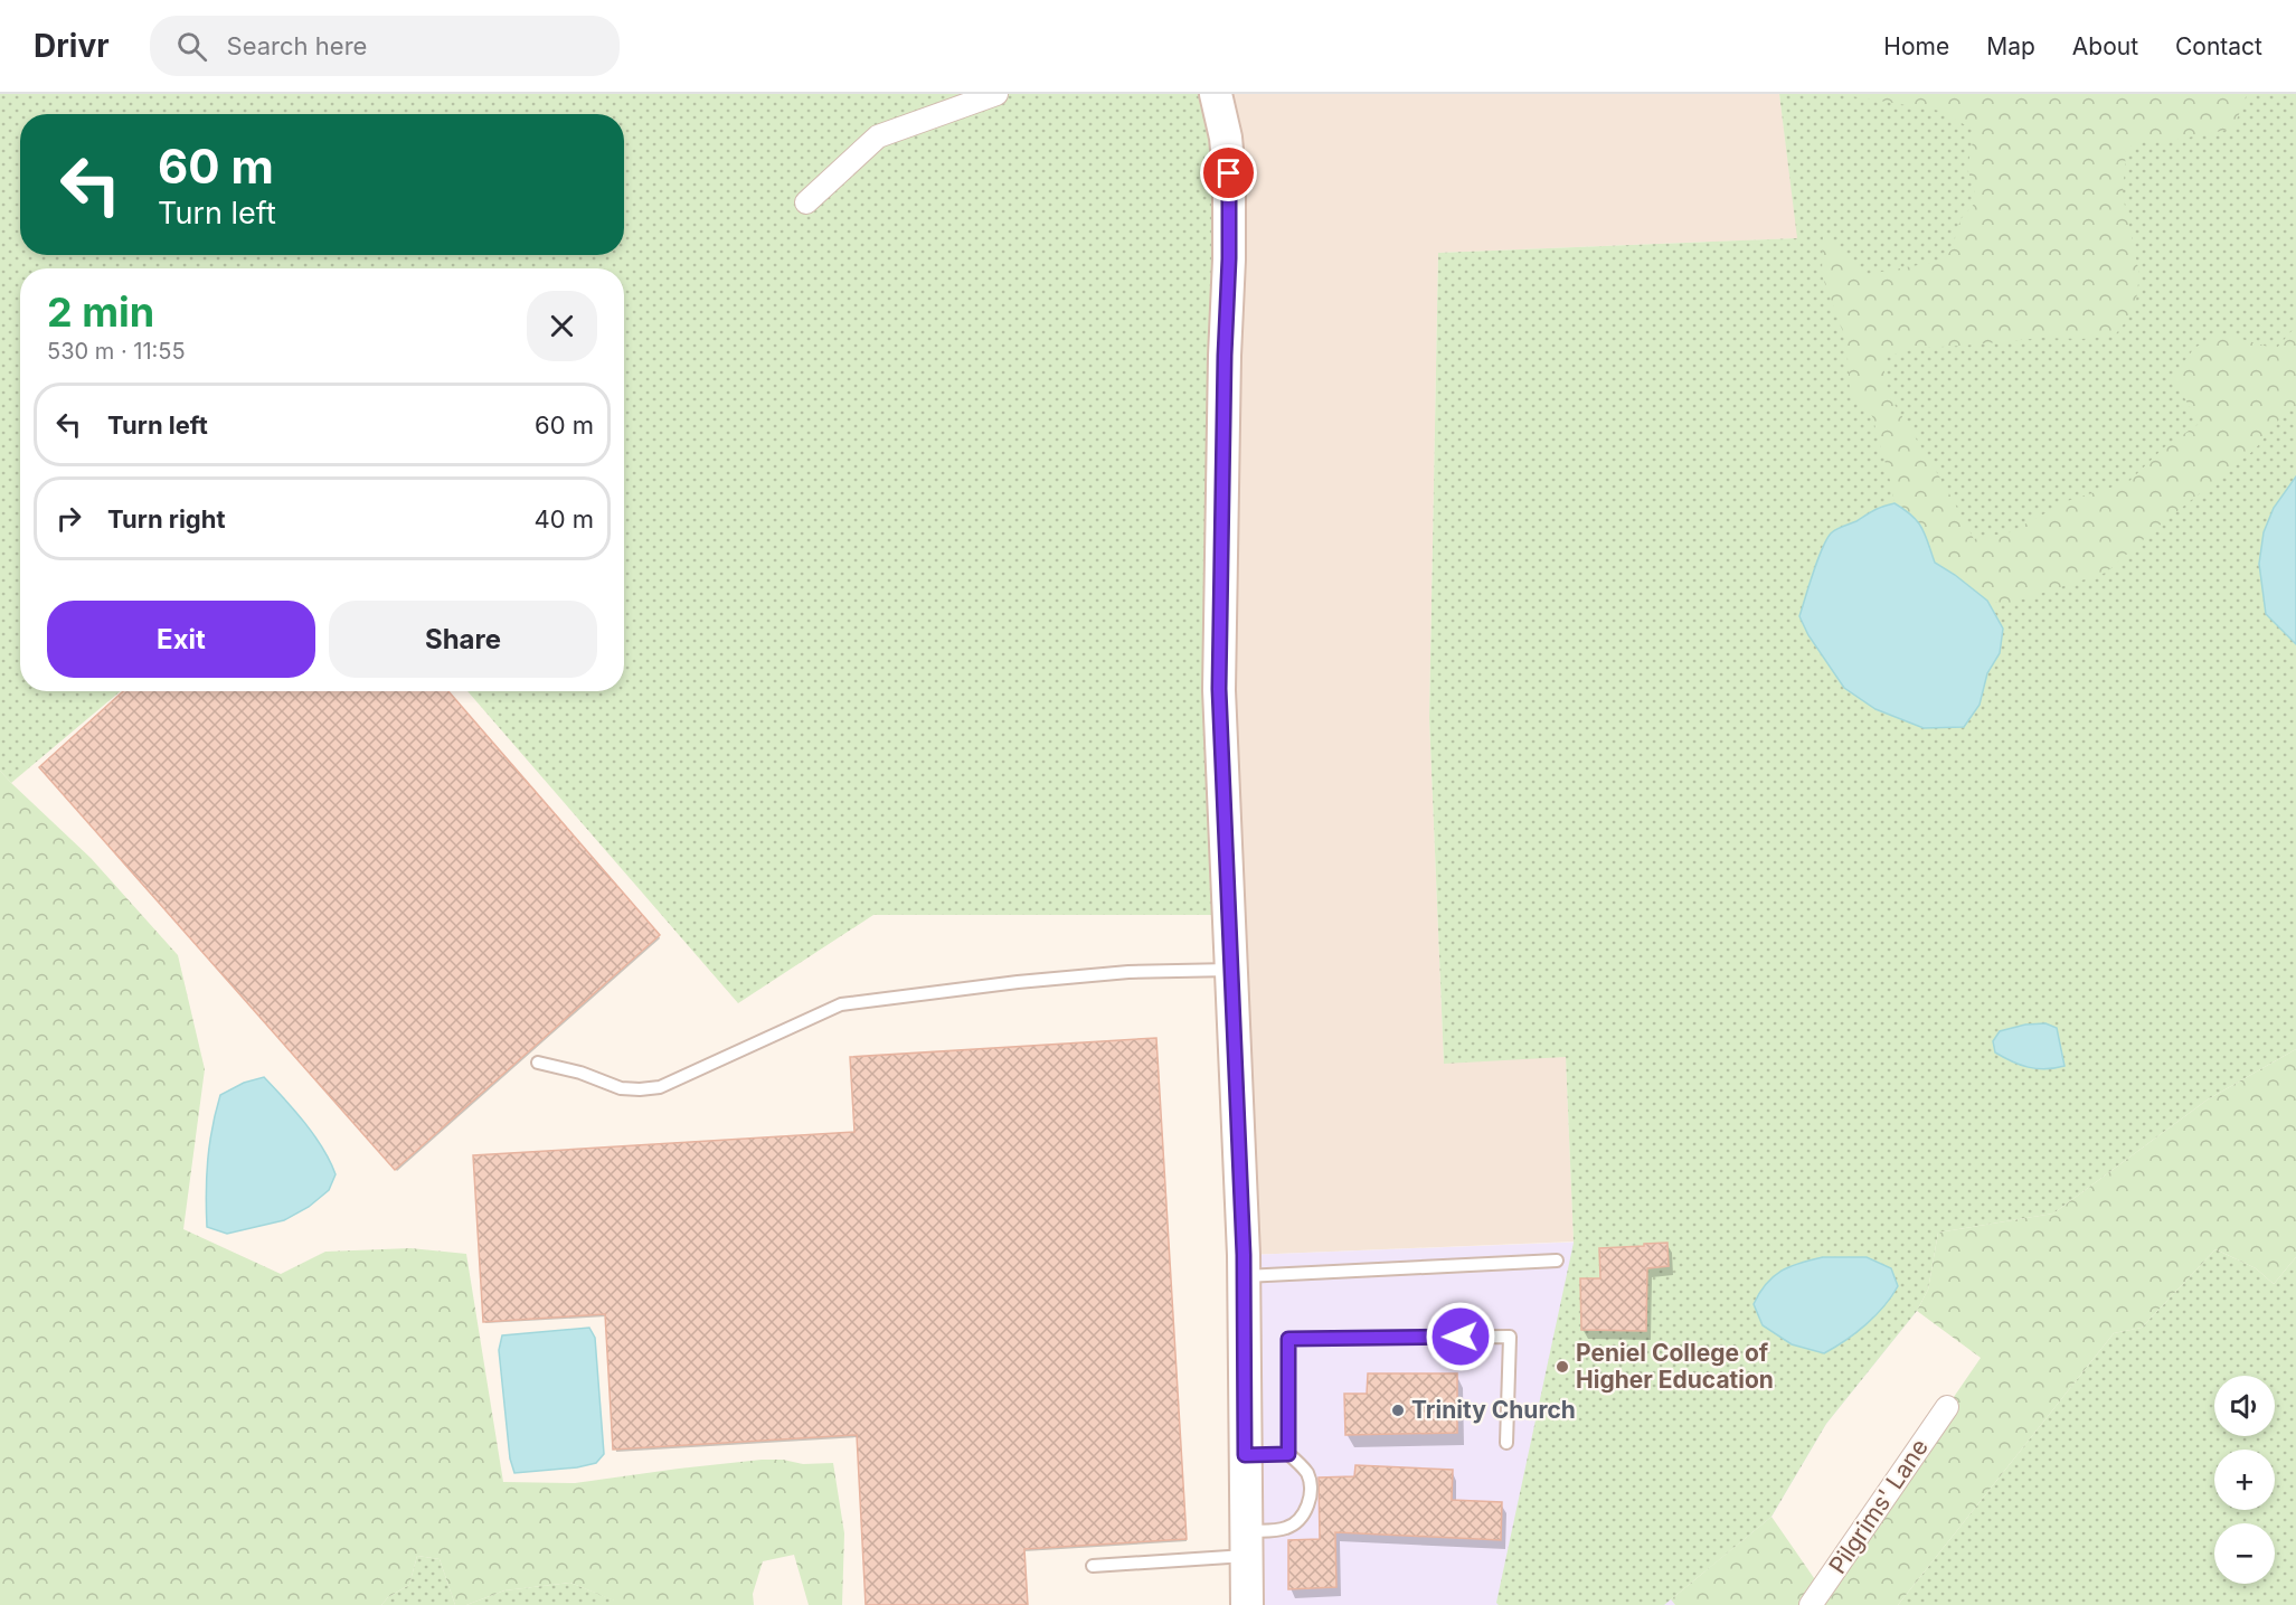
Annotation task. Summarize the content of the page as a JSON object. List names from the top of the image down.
{
  "streets": {
    "street": ["Pilgrims' Lane"]
  },
  "places": ["Peniel College of Higher Education", "Trinity Church"],
  "page": {
    "header": "Drivr",
    "search": "Search here",
    "nav": [
      "Home",
      "Map",
      "About",
      "Contact"
    ],
    "turn": ["60 m", "Turn left"],
    "heading": ["2 min", "530 m · 11:55"],
    "list": [
      {
        "name": "Turn left",
        "value": "60 m"
      },
      {
        "name": "Turn right",
        "value": "40 m"
      }
    ],
    "buttons": ["Exit", "Share"],
    "map_buttons": ["+", "−"]
  }
}
